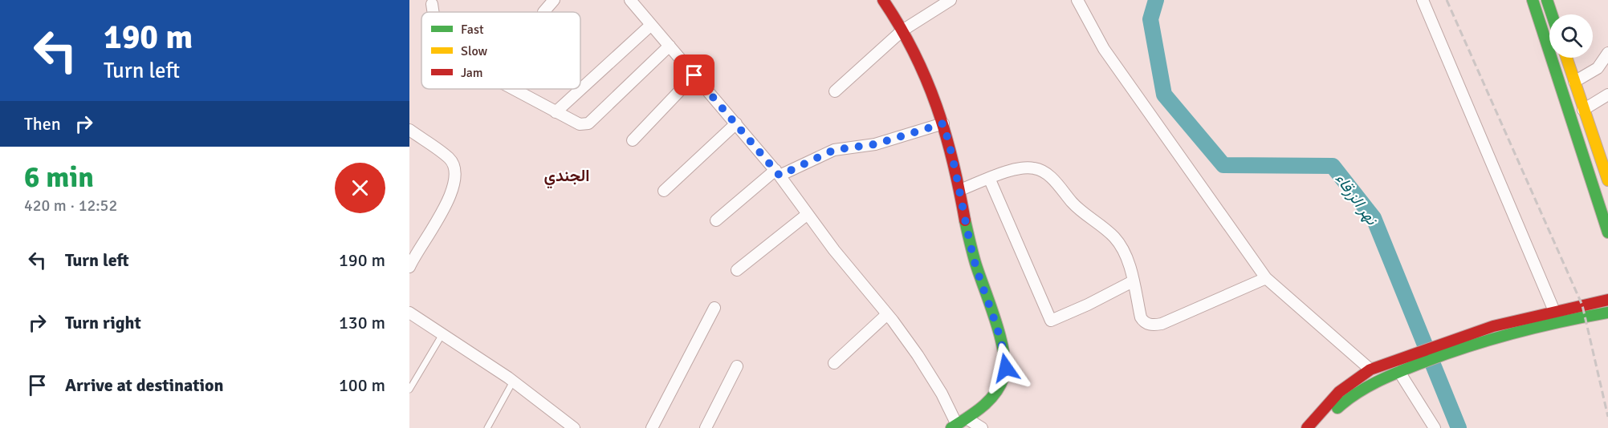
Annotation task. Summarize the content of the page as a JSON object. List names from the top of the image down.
{
  "districts": ["الجندي"],
  "water": ["نهر الزرقاء"],
  "legend": ["Fast", "Slow", "Jam"],
  "page": {
    "turn": ["190 m", "Turn left"],
    "then": "Then",
    "heading": ["6 min", "420 m · 12:52"],
    "list": [
      {
        "name": "Turn left",
        "value": "190 m"
      },
      {
        "name": "Turn right",
        "value": "130 m"
      },
      {
        "name": "Arrive at destination",
        "value": "100 m"
      }
    ]
  }
}
